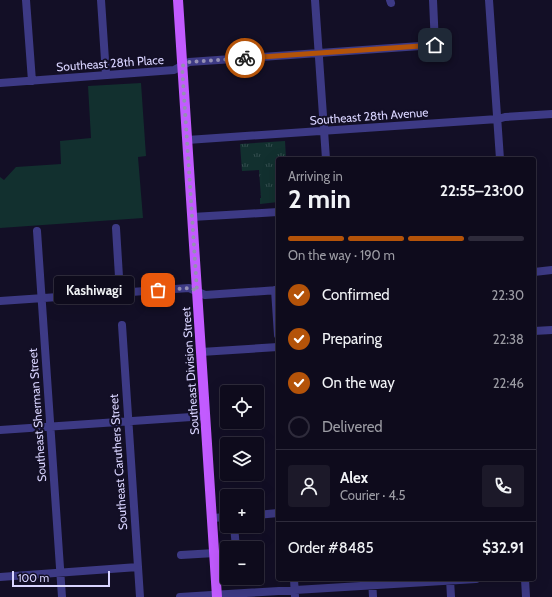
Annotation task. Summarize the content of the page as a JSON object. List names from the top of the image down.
{
  "streets": {
    "main road": ["Southeast Division Street"],
    "street": [
      "Southeast 28th Place",
      "Southeast 28th Avenue",
      "Southeast Sherman Street",
      "Southeast Caruthers Street"
    ]
  },
  "crossings": [
    ["Southeast 28th Place", "Southeast Division Street"],
    ["Southeast 28th Avenue", "Southeast Division Street"]
  ],
  "places": ["Kashiwagi"],
  "scale_bar": "100 m",
  "page": {
    "heading": ["2 min", "Arriving in", "22:55–23:00"],
    "panel": [
      "Alex",
      "Courier · 4.5",
      "Order #8485",
      "$32.91"
    ],
    "bar": "On the way · 190 m",
    "list": [
      ["Confirmed", "22:30"],
      ["Preparing", "22:38"],
      ["On the way", "22:46"],
      "Delivered"
    ],
    "bubble": "Kashiwagi",
    "map_buttons": ["+", "−"],
    "scale": "100 m"
  }
}
